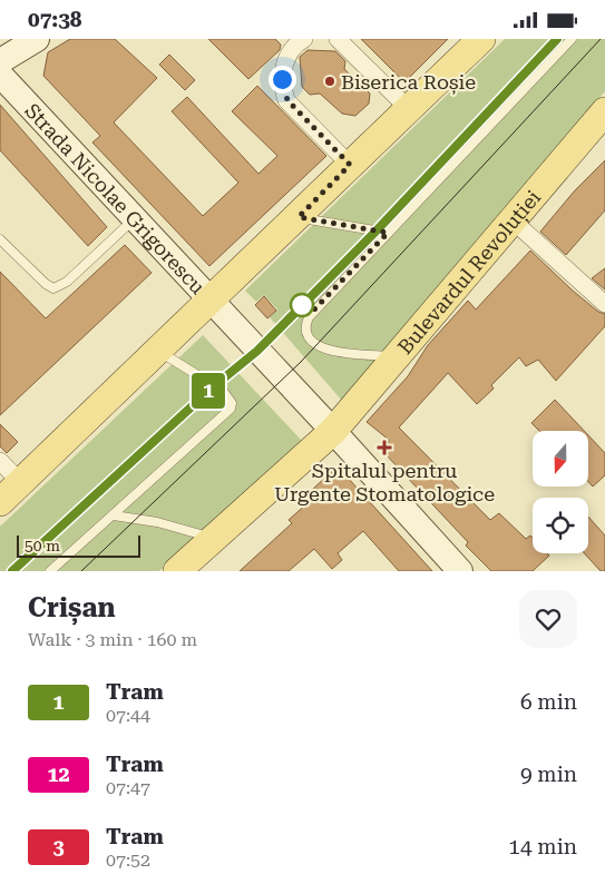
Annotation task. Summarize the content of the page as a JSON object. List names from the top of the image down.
{
  "streets": {
    "main road": ["Strada Nicolae Grigorescu", "Bulevardul Revoluției"]
  },
  "places": {
    "other": ["Biserica Roșie"],
    "health": ["Spitalul pentru Urgente Stomatologice"]
  },
  "lines": ["tram line 1"],
  "scale_bar": "50 m",
  "north": "bottom",
  "page": {
    "status": "07:38",
    "on_map": "1",
    "scale": "50 m",
    "heading": ["Crișan", "Walk · 3 min · 160 m"],
    "list": [
      {
        "mark": "1",
        "name": "Tram",
        "note": "07:44",
        "value": "6 min"
      },
      {
        "mark": "12",
        "name": "Tram",
        "note": "07:47",
        "value": "9 min"
      },
      {
        "mark": "3",
        "name": "Tram",
        "note": "07:52",
        "value": "14 min"
      }
    ]
  }
}
